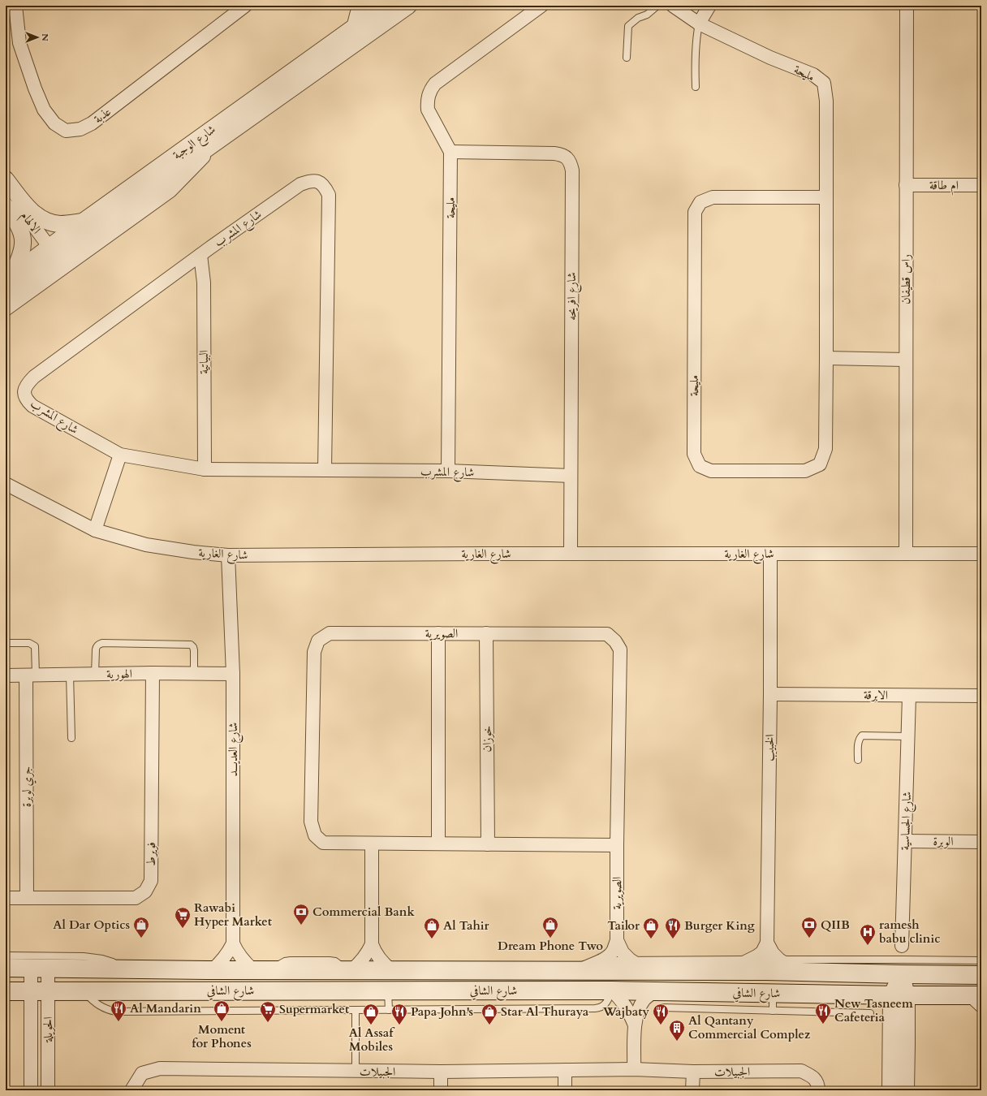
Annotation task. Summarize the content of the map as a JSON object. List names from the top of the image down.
{
  "streets": {
    "main road": ["شارع الشافي"],
    "street": [
      "مليحة",
      "عذبة",
      "شارع الوجبة",
      "ام طاقة",
      "الالهام",
      "شارع المشرب",
      "راس قطيفان",
      "شارع افريحه",
      "البياتية",
      "شارع الغارية",
      "الصويرية",
      "الهورية",
      "الابرقة",
      "خوزان",
      "الخبيب",
      "شارع العديـــد",
      "جري لوبرة",
      "شارع الجساسية",
      "الوبرة",
      "فويرط",
      "الحويلة",
      "الجبيلات"
    ]
  },
  "crossings": [
    ["مليحة", "شارع المشرب"],
    ["مليحة", "شارع افريحه"],
    ["شارع الوجبة", "الالهام"],
    ["ام طاقة", "راس قطيفان"],
    ["شارع المشرب", "شارع افريحه"],
    ["شارع المشرب", "البياتية"],
    ["راس قطيفان", "شارع الغارية"],
    ["شارع افريحه", "شارع الغارية"],
    ["شارع الغارية", "الخبيب"],
    ["شارع الغارية", "شارع العديـــد"],
    ["الصويرية", "خوزان"],
    ["الصويرية", "شارع الشافي"],
    ["الهورية", "شارع العديـــد"],
    ["الهورية", "جري لوبرة"],
    ["الهورية", "فويرط"],
    ["الابرقة", "الخبيب"],
    ["الابرقة", "شارع الجساسية"],
    ["الخبيب", "شارع الشافي"],
    ["شارع العديـــد", "شارع الشافي"],
    ["جري لوبرة", "فويرط"],
    ["شارع الجساسية", "الوبرة"],
    ["شارع الشافي", "الحويلة"]
  ],
  "places": {
    "bank": ["Commercial Bank", "QIIB"],
    "supermarket": ["Rawabi Hyper Market", "Supermarket"],
    "shop": [
      "Al Dar Optics",
      "Dream Phone Two",
      "Al Tahir",
      "Tailor",
      "Moment for Phones",
      "Al Assaf Mobiles",
      "Star Al Thuraya"
    ],
    "restaurant": [
      "Burger King",
      "Al Mandarin",
      "New Tasneem Cafeteria",
      "Papa John's",
      "Wajbaty"
    ],
    "hospital": ["ramesh babu clinic"],
    "building": ["Al Qantany Commercial Complez"]
  },
  "north": "right"
}
